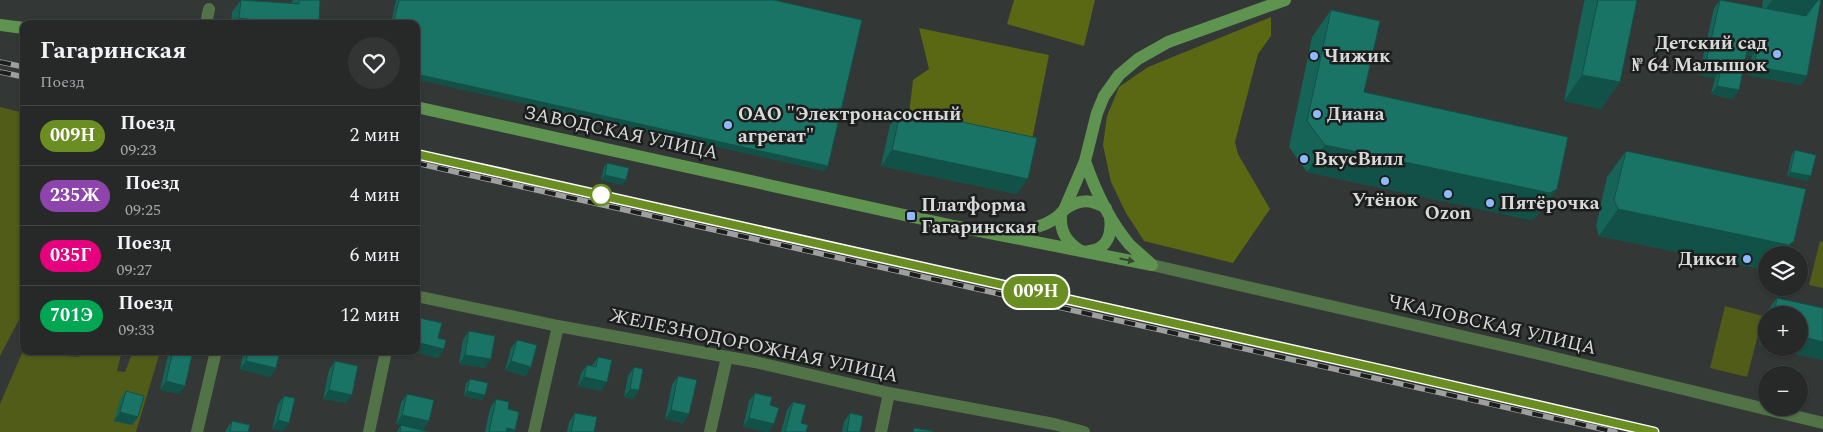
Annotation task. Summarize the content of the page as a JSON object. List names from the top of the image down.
{
  "streets": {
    "main road": ["ЗАВОДСКАЯ УЛИЦА"],
    "street": ["ЧКАЛОВСКАЯ УЛИЦА", "ЖЕЛЕЗНОДОРОЖНАЯ УЛИЦА"]
  },
  "crossings": [
    ["ЗАВОДСКАЯ УЛИЦА", "ЧКАЛОВСКАЯ УЛИЦА"]
  ],
  "places": {
    "other": [
      "Детский сад № 64 Малышок",
      "Чижик",
      "Диана",
      "ОАО \"Электронасосный агрегат\"",
      "ВкусВилл",
      "Утёнок",
      "Ozon",
      "Пятёрочка",
      "Дикси"
    ],
    "transit": ["Платформа Гагаринская"]
  },
  "page": {
    "on_map": "009Н",
    "heading": ["Гагаринская", "Поезд"],
    "list": [
      {
        "mark": "009Н",
        "name": "Поезд",
        "note": "09:23",
        "value": "2 мин"
      },
      {
        "mark": "235Ж",
        "name": "Поезд",
        "note": "09:25",
        "value": "4 мин"
      },
      {
        "mark": "035Г",
        "name": "Поезд",
        "note": "09:27",
        "value": "6 мин"
      },
      {
        "mark": "701Э",
        "name": "Поезд",
        "note": "09:33",
        "value": "12 мин"
      }
    ],
    "map_buttons": ["+", "−"]
  }
}
